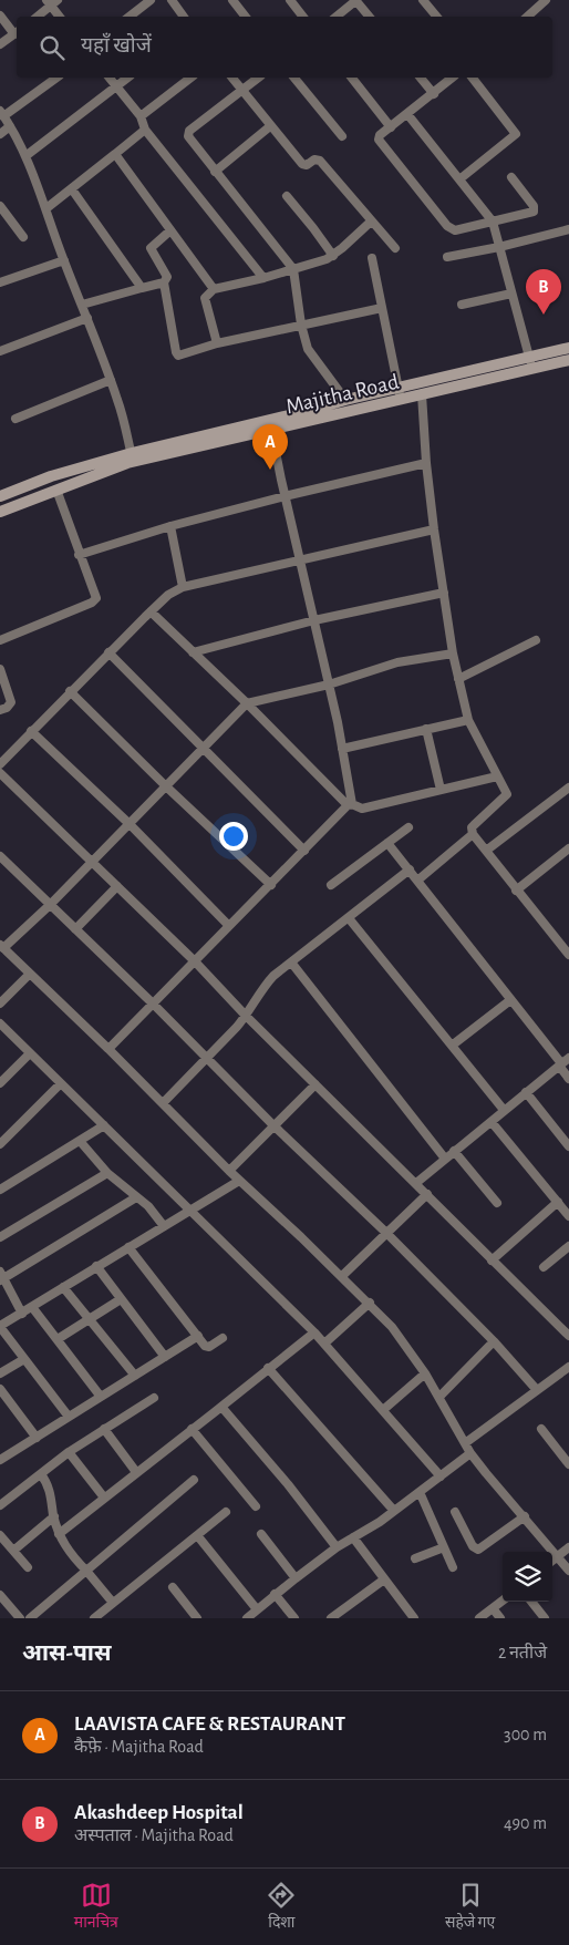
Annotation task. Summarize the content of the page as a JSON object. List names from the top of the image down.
{
  "streets": {
    "main road": ["Majitha Road"]
  },
  "page": {
    "search": "यहाँ खोजें",
    "pins": ["B", "A"],
    "heading": ["आस-पास", "2 नतीजे"],
    "list": [
      {
        "mark": "A",
        "name": "LAAVISTA CAFE & RESTAURANT",
        "note": "कैफ़े · Majitha Road",
        "value": "300 m"
      },
      {
        "mark": "B",
        "name": "Akashdeep Hospital",
        "note": "अस्पताल · Majitha Road",
        "value": "490 m"
      }
    ],
    "nav": ["मानचित्र", "दिशा", "सहेजे गए"]
  }
}
